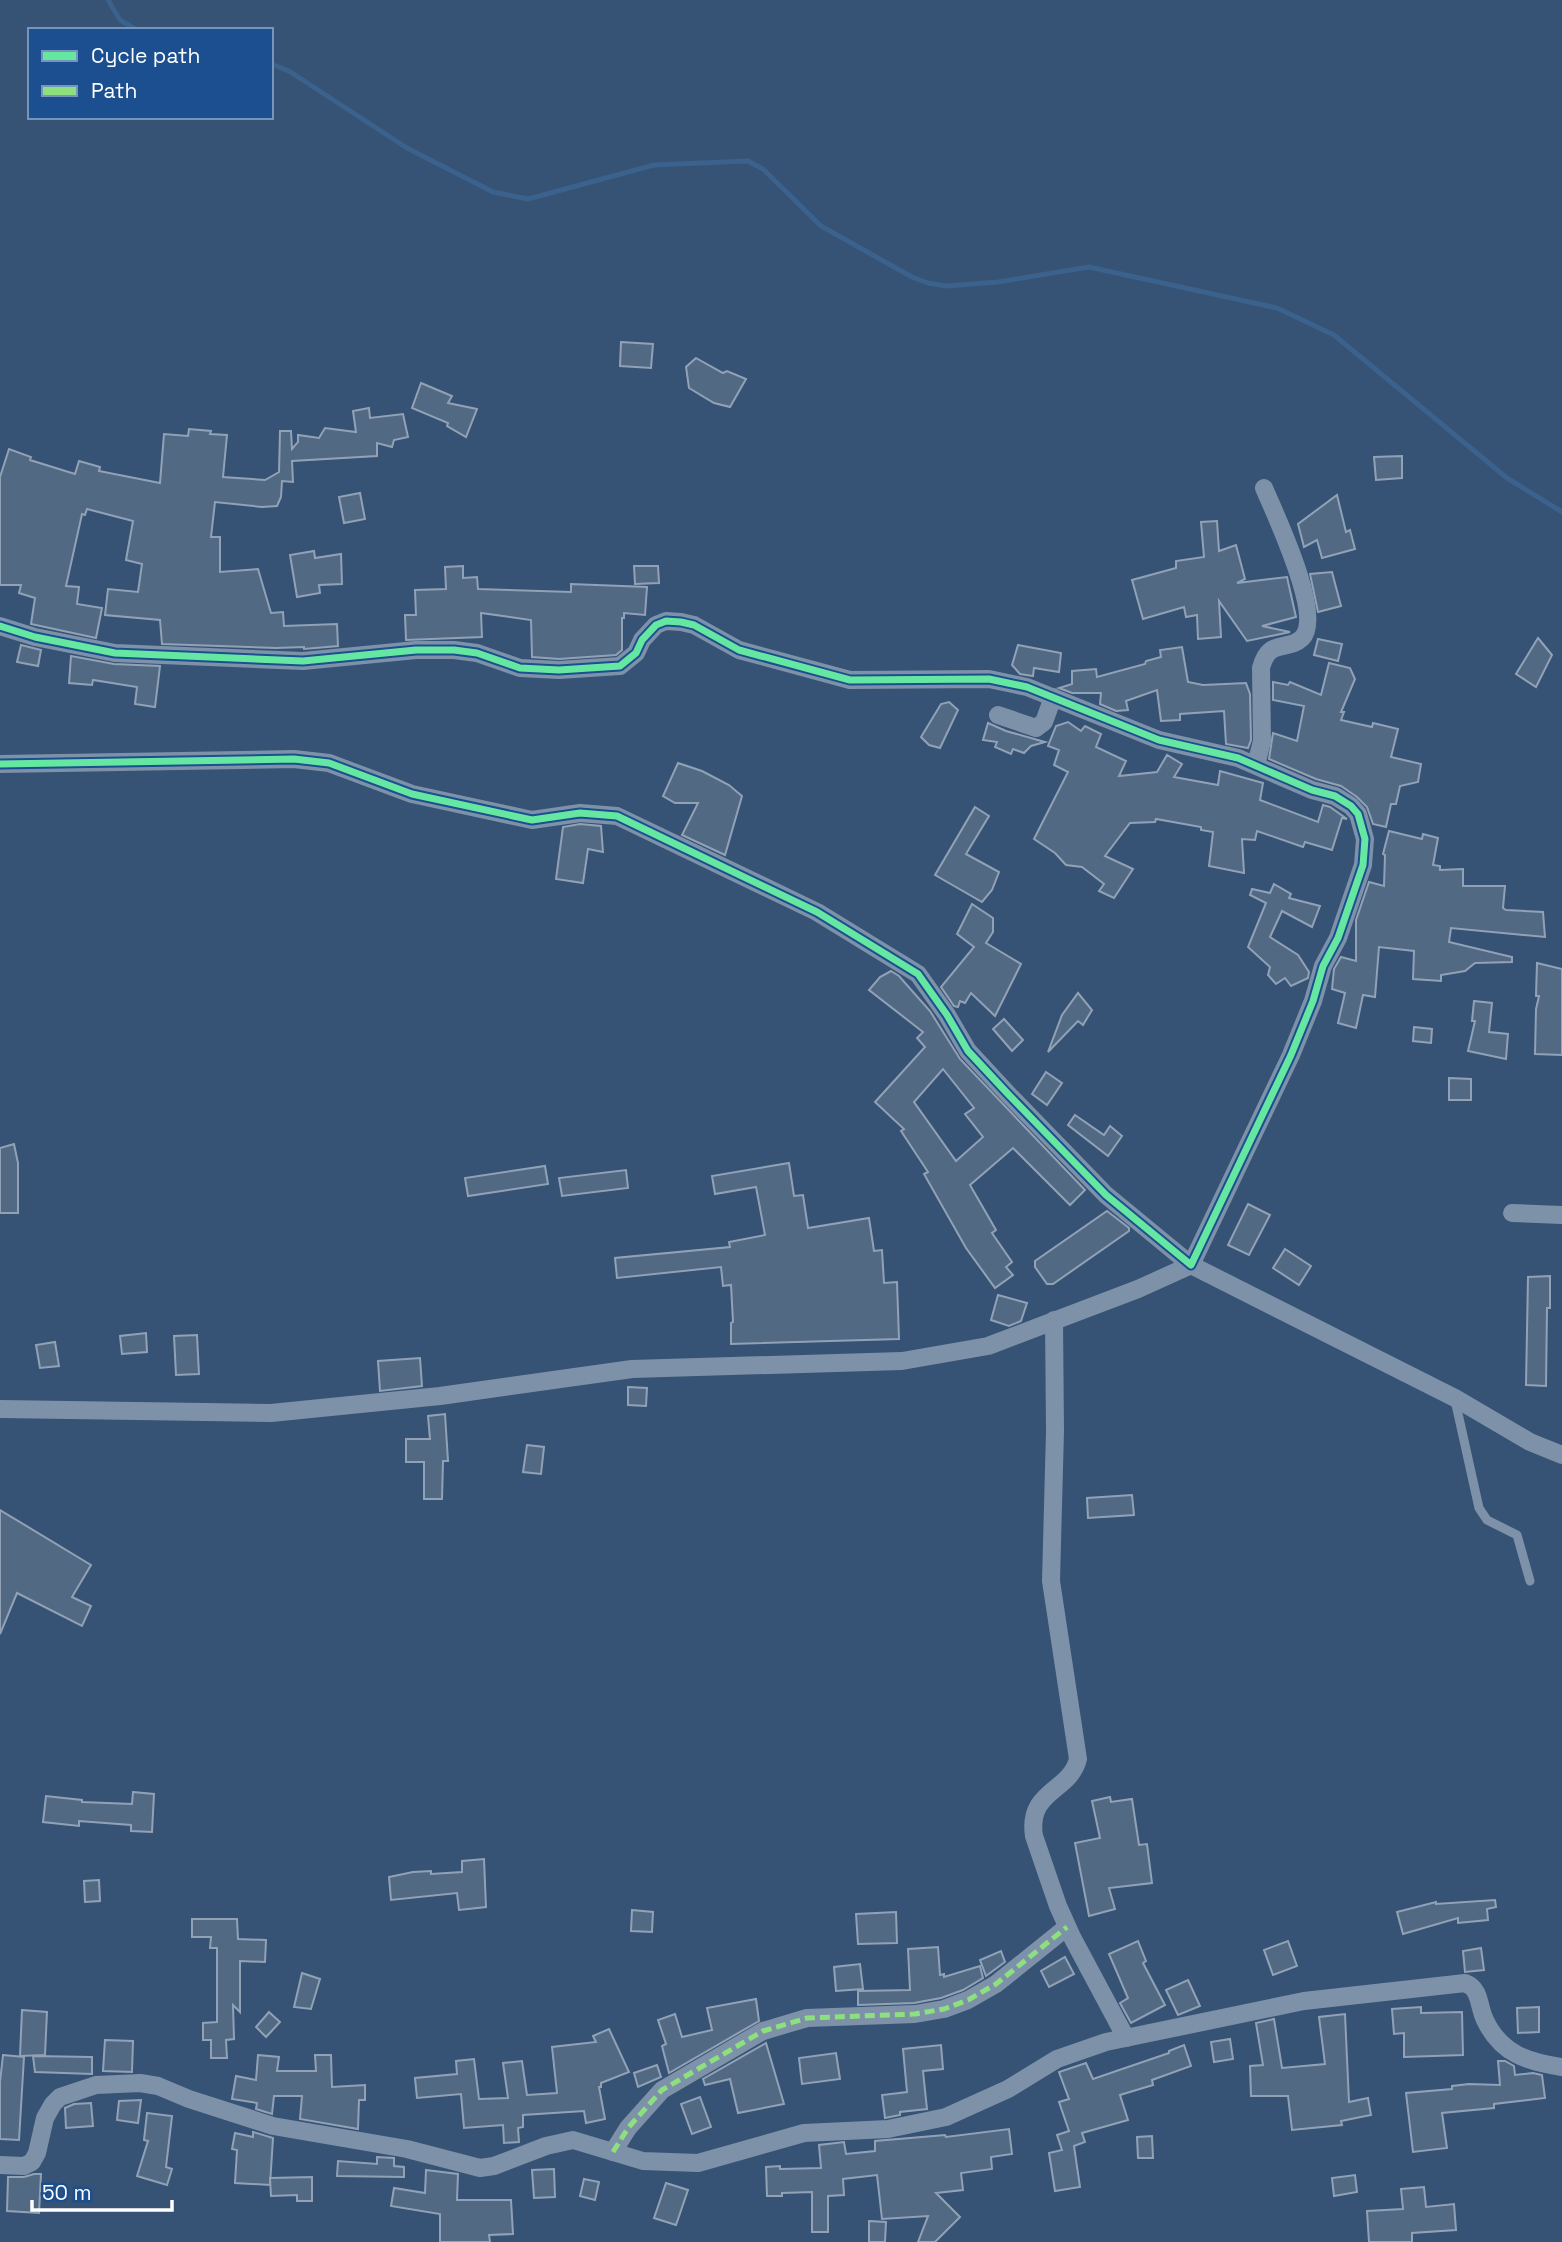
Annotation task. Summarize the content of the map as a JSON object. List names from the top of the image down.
{
  "legend": ["Cycle path", "Path"],
  "scale_bar": "50 m"
}
